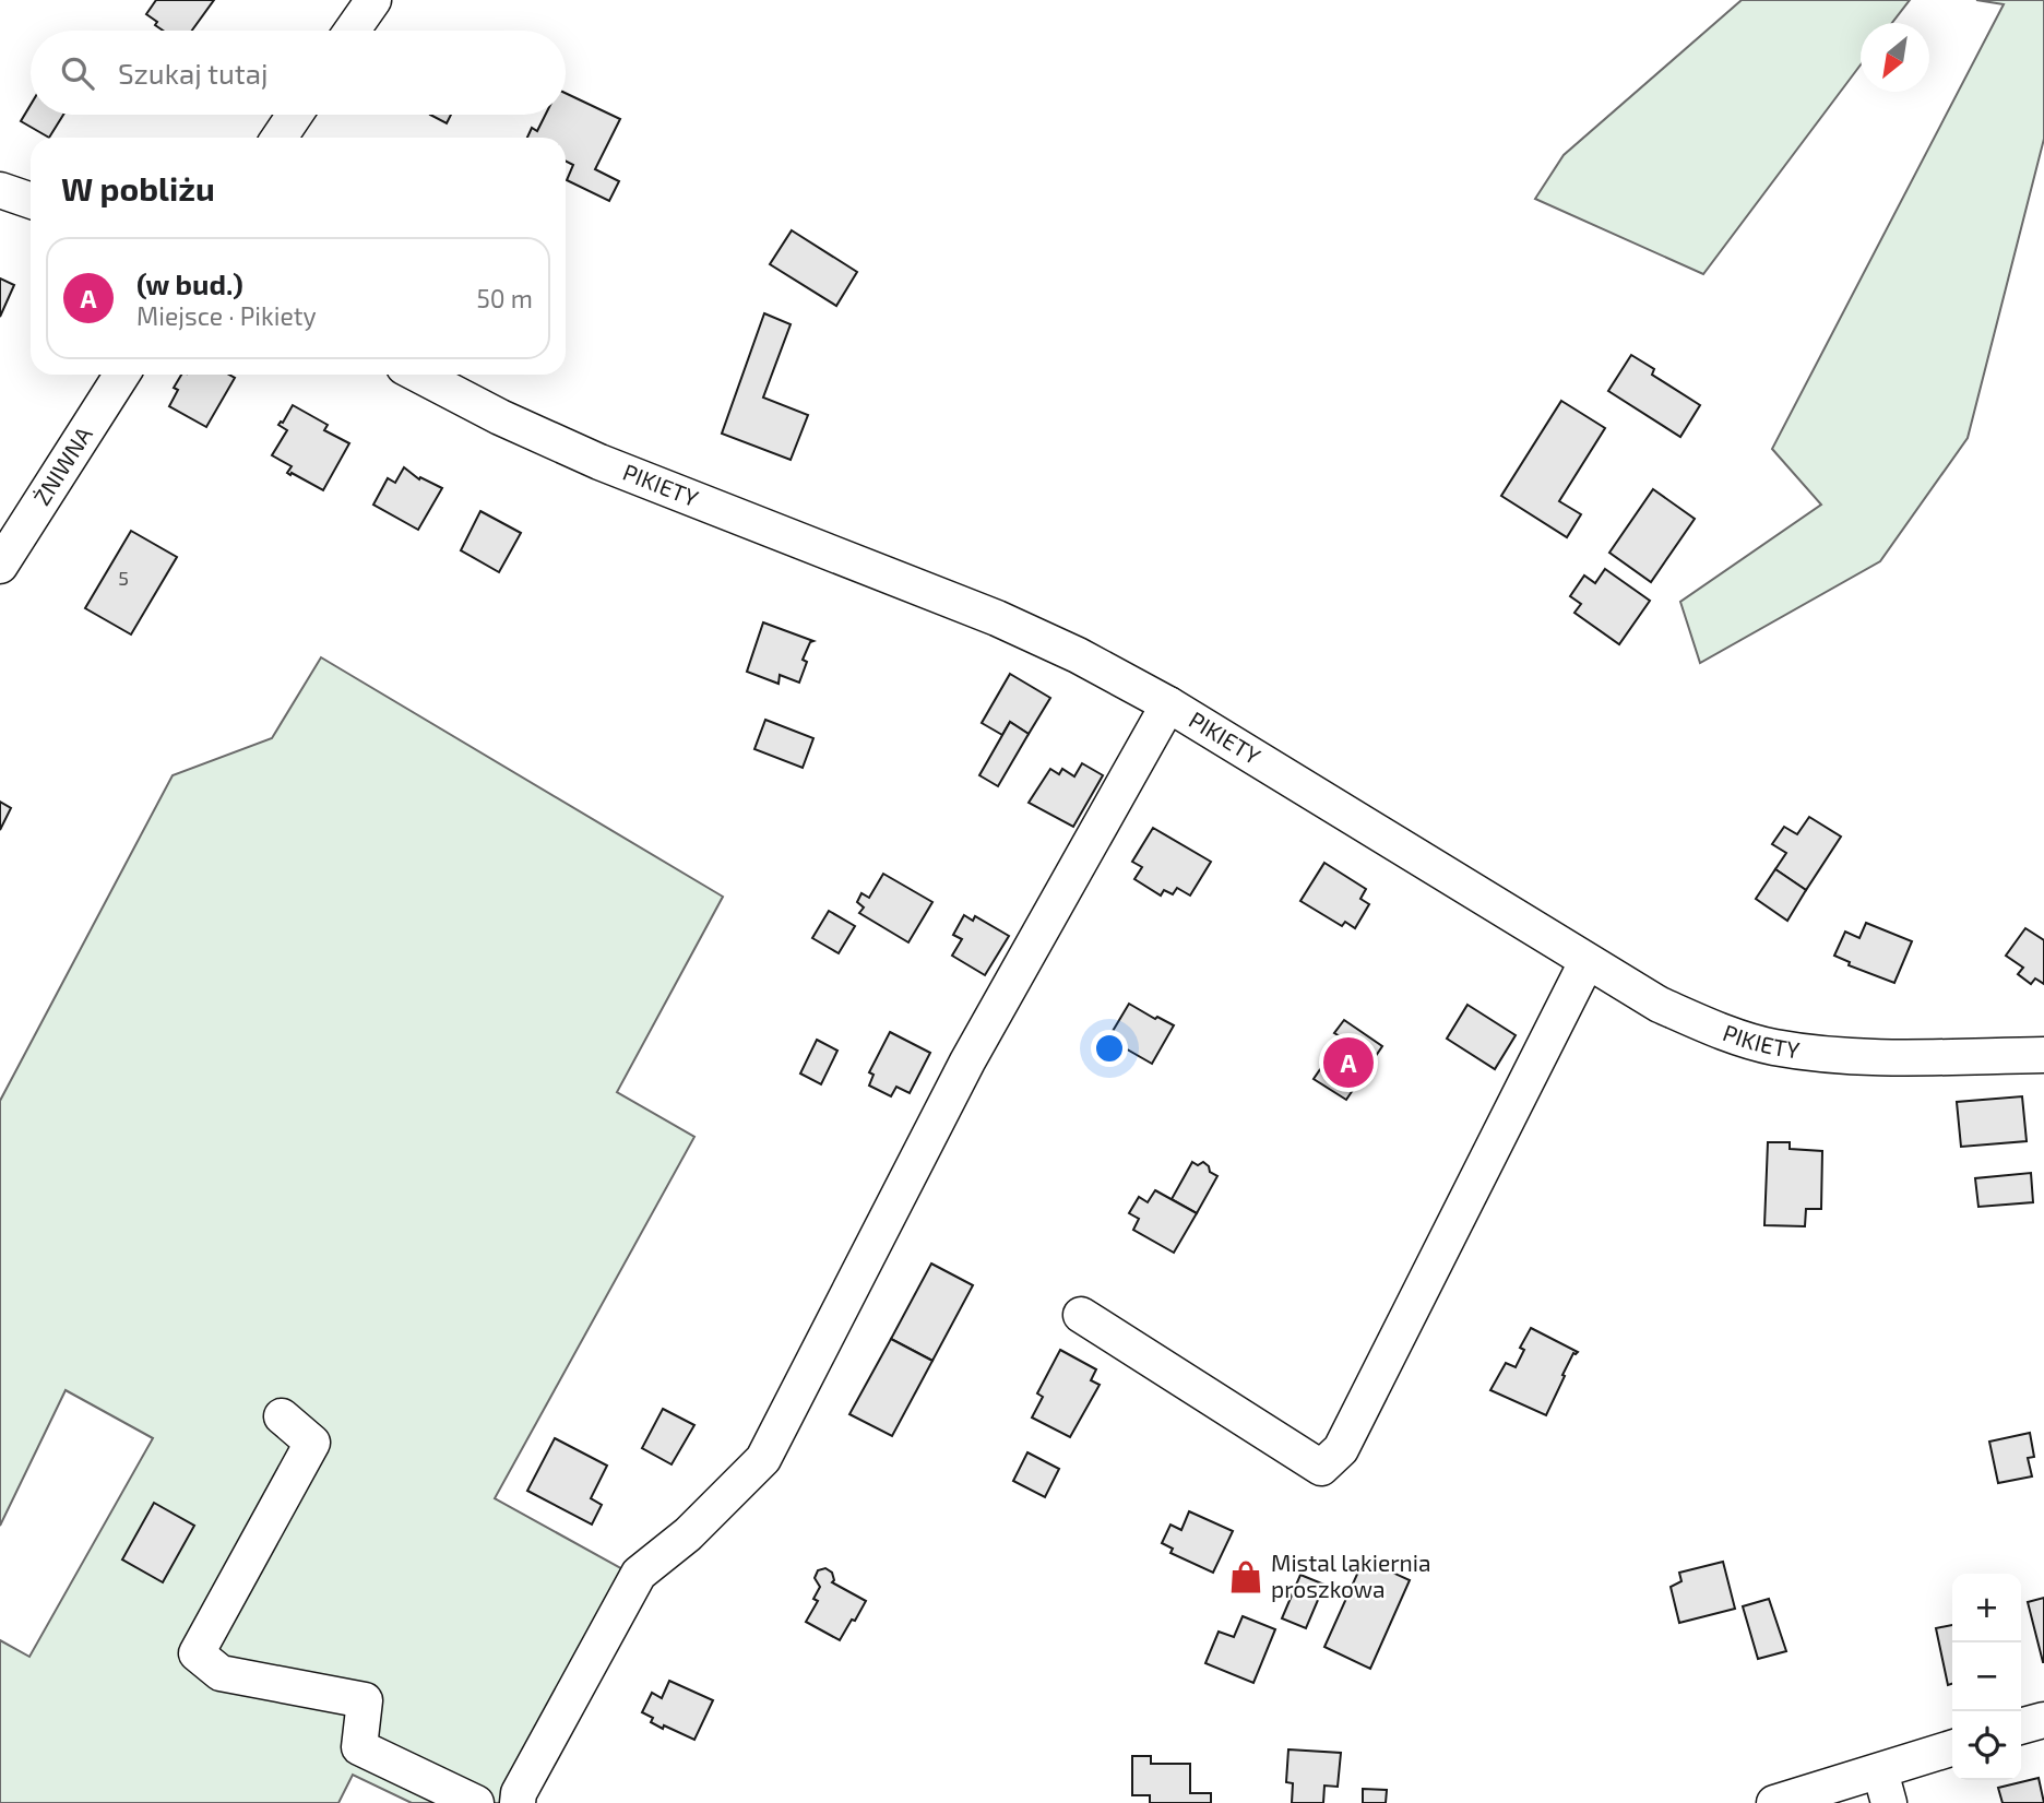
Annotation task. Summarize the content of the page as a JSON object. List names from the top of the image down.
{
  "streets": {
    "street": ["ŻNIWNA", "PIKIETY"]
  },
  "places": {
    "shop": ["Mistal lakiernia proszkowa"]
  },
  "house_numbers": ["5"],
  "north": "bottom left",
  "page": {
    "search": "Szukaj tutaj",
    "heading": "W pobliżu",
    "list": [
      {
        "mark": "A",
        "name": "(w bud.)",
        "note": "Miejsce · Pikiety",
        "value": "50 m"
      }
    ],
    "pins": "A",
    "map_buttons": ["+", "−"]
  }
}
